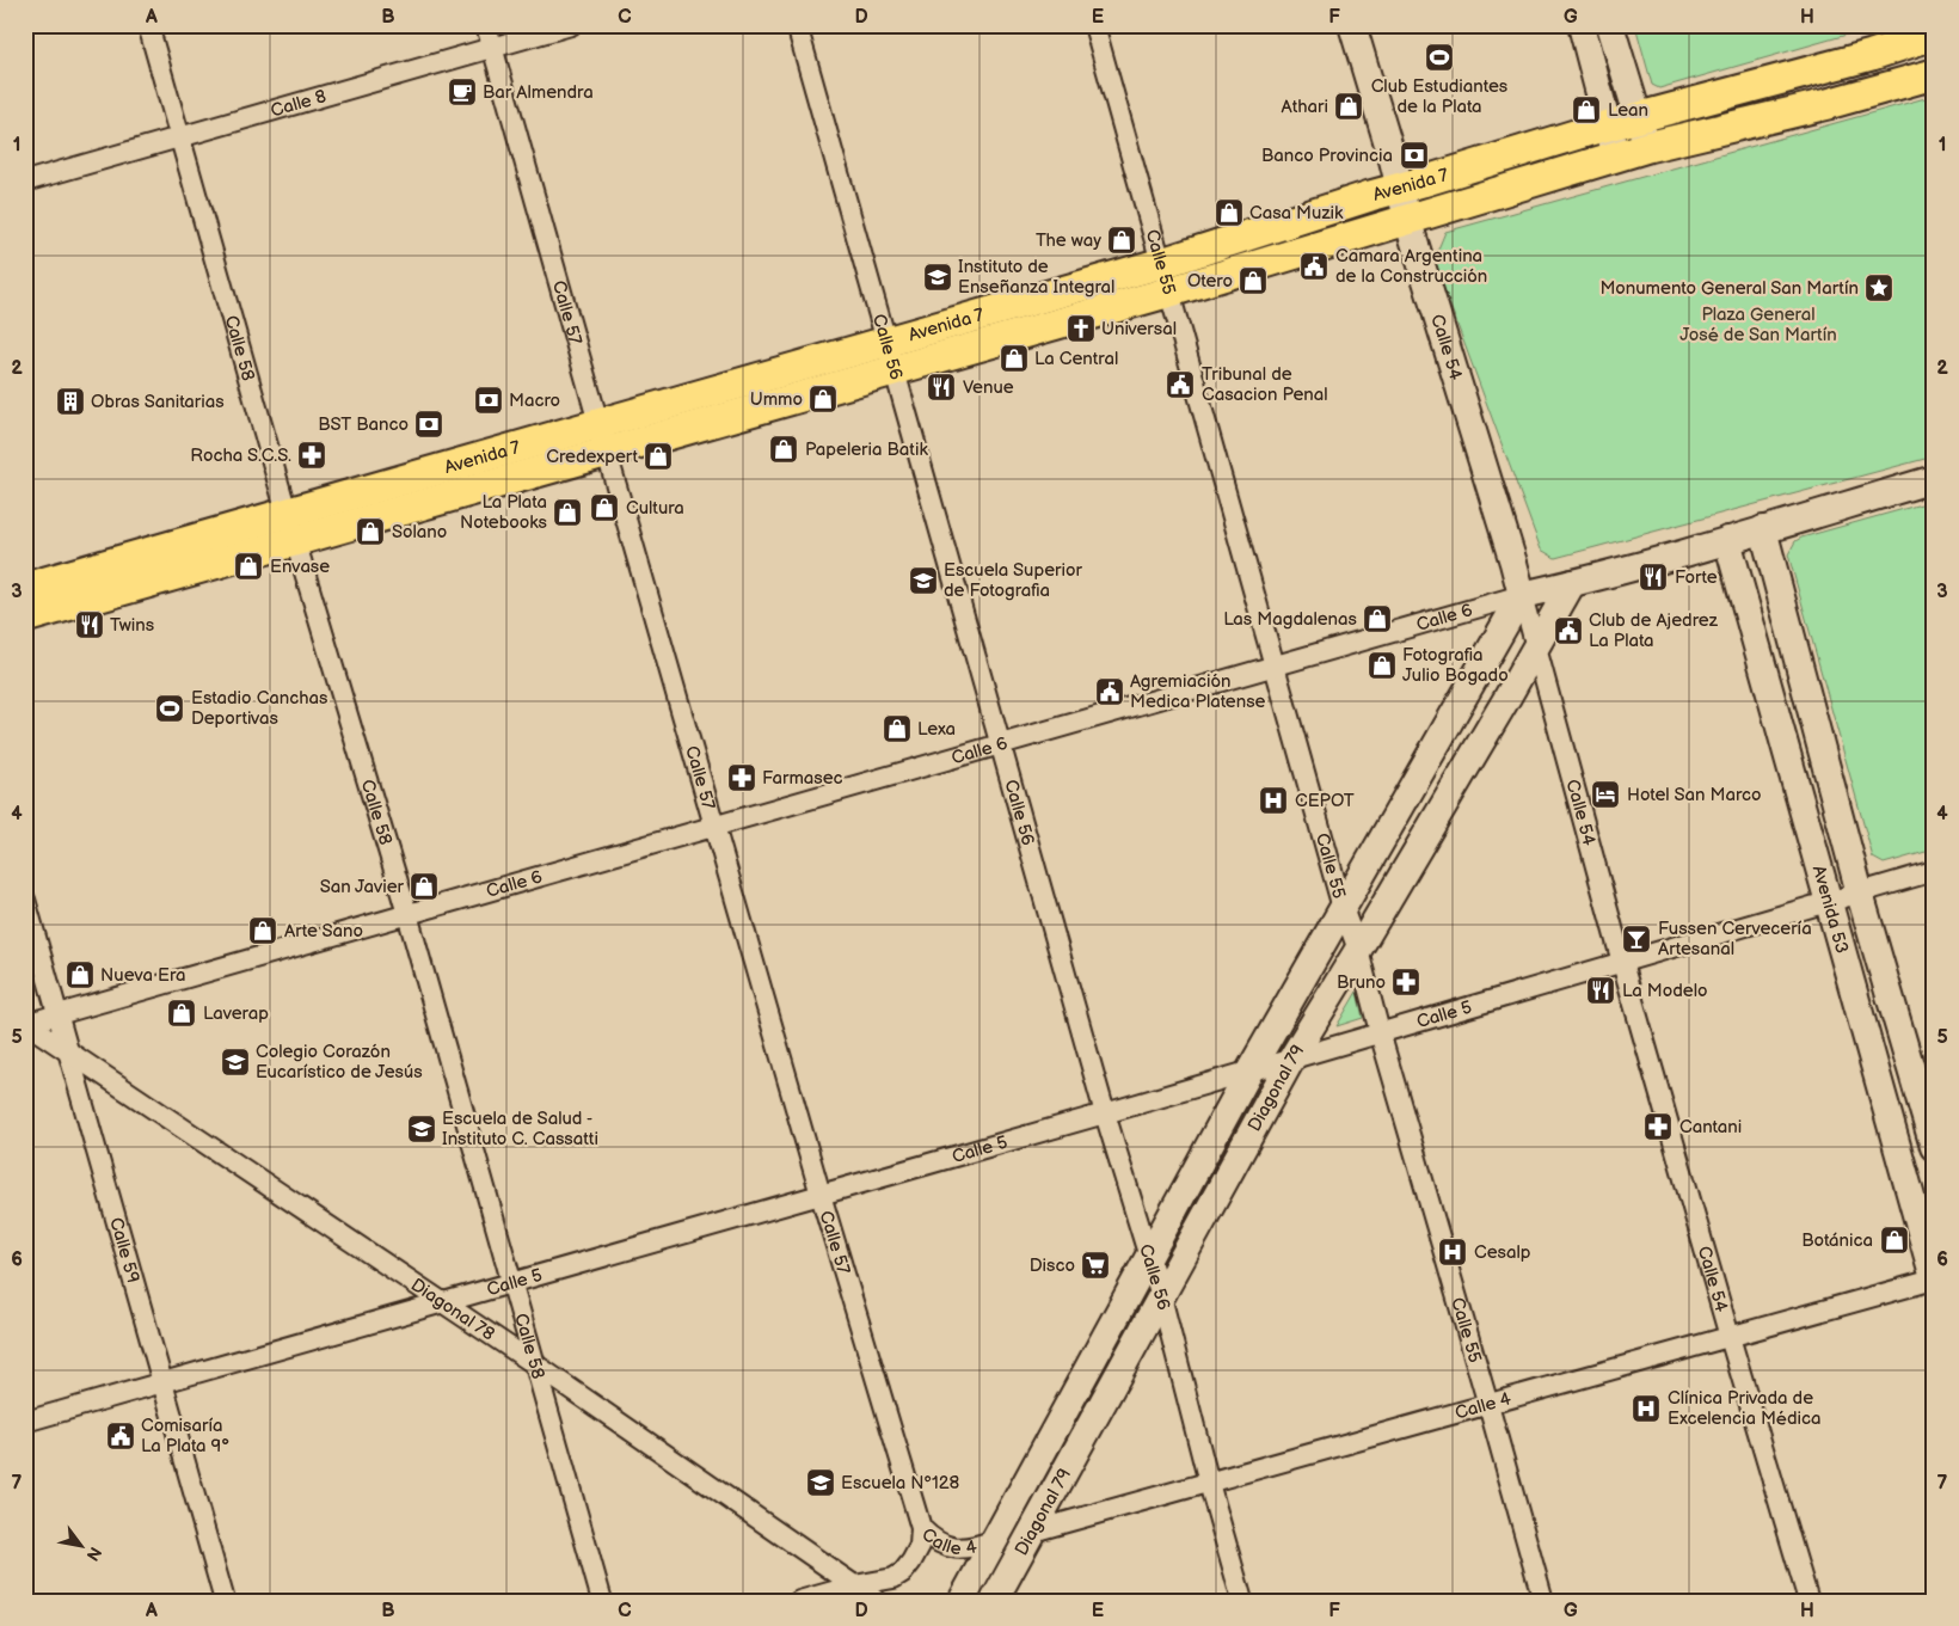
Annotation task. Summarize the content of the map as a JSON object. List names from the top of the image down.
{
  "streets": {
    "main road": [
      "Avenida 7",
      "Calle 54",
      "Calle 6",
      "Avenida 53",
      "Diagonal 79"
    ],
    "street": [
      "Calle 8",
      "Calle 55",
      "Calle 57",
      "Calle 56",
      "Calle 58",
      "Calle 5",
      "Calle 59",
      "Diagonal 78",
      "Calle 4"
    ]
  },
  "crossings": [
    ["Calle 8", "Calle 57"],
    ["Calle 8", "Calle 58"],
    ["Avenida 7", "Calle 55"],
    ["Avenida 7", "Calle 57"],
    ["Avenida 7", "Calle 56"],
    ["Avenida 7", "Calle 54"],
    ["Avenida 7", "Calle 58"],
    ["Calle 55", "Calle 6"],
    ["Calle 55", "Calle 5"],
    ["Calle 55", "Diagonal 79"],
    ["Calle 55", "Calle 4"],
    ["Calle 57", "Calle 6"],
    ["Calle 57", "Calle 5"],
    ["Calle 57", "Calle 4"],
    ["Calle 56", "Calle 6"],
    ["Calle 56", "Calle 5"],
    ["Calle 56", "Diagonal 79"],
    ["Calle 56", "Calle 4"],
    ["Calle 54", "Calle 6"],
    ["Calle 54", "Calle 5"],
    ["Calle 54", "Diagonal 79"],
    ["Calle 54", "Calle 4"],
    ["Calle 58", "Calle 6"],
    ["Calle 58", "Calle 5"],
    ["Calle 58", "Diagonal 78"],
    ["Calle 6", "Avenida 53"],
    ["Calle 6", "Diagonal 79"],
    ["Calle 6", "Calle 59"],
    ["Calle 6", "Diagonal 78"],
    ["Avenida 53", "Calle 5"],
    ["Avenida 53", "Calle 4"],
    ["Calle 5", "Diagonal 79"],
    ["Calle 5", "Calle 59"],
    ["Calle 5", "Diagonal 78"],
    ["Diagonal 79", "Calle 4"],
    ["Calle 59", "Diagonal 78"],
    ["Diagonal 78", "Calle 4"]
  ],
  "parks": ["Plaza General José de San Martín"],
  "places": {
    "sports": ["Club Estudiantes de la Plata", "Estadio Canchas Deportivas"],
    "cafe": ["Bar Almendra"],
    "shop": [
      "Athari",
      "Lean",
      "Casa Muzik",
      "The way",
      "Otero",
      "La Central",
      "Ummo",
      "Papeleria Batik",
      "Credexpert",
      "Cultura",
      "La Plata Notebooks",
      "Solano",
      "Envase",
      "Las Magdalenas",
      "Fotografia Julio Bogado",
      "Lexa",
      "San Javier",
      "Arte Sano",
      "Nueva Era",
      "Laverap",
      "Botánica"
    ],
    "bank": ["Banco Provincia", "Macro", "BST Banco"],
    "public building": [
      "Camara Argentina de la Construcción",
      "Tribunal de Casacion Penal",
      "Club de Ajedrez La Plata",
      "Agremiación Medica Platense",
      "Comisaría La Plata 9°"
    ],
    "school or university": [
      "Instituto de Enseñanza Integral",
      "Escuela Superior de Fotografia",
      "Colegio Corazón Eucarístico de Jesús",
      "Escuela de Salud - Instituto C. Cassatti",
      "Escuela Nº128"
    ],
    "place": ["Monumento General San Martín"],
    "church": ["Universal"],
    "restaurant": [
      "Venue",
      "Forte",
      "Twins",
      "La Modelo"
    ],
    "building": ["Obras Sanitarias"],
    "pharmacy": [
      "Rocha S.C.S.",
      "Farmasec",
      "Bruno",
      "Cantani"
    ],
    "hotel": ["Hotel San Marco"],
    "hospital": ["CEPOT", "Cesalp", "Clínica Privada de Excelencia Médica"],
    "bar": ["Fussen Cervecería Artesanal"],
    "supermarket": ["Disco"]
  },
  "north": "bottom right",
  "grid": {
    "columns": [
      "A",
      "B",
      "C",
      "D",
      "E",
      "F",
      "G",
      "H"
    ],
    "rows": [
      "1",
      "2",
      "3",
      "4",
      "5",
      "6",
      "7"
    ]
  }
}
